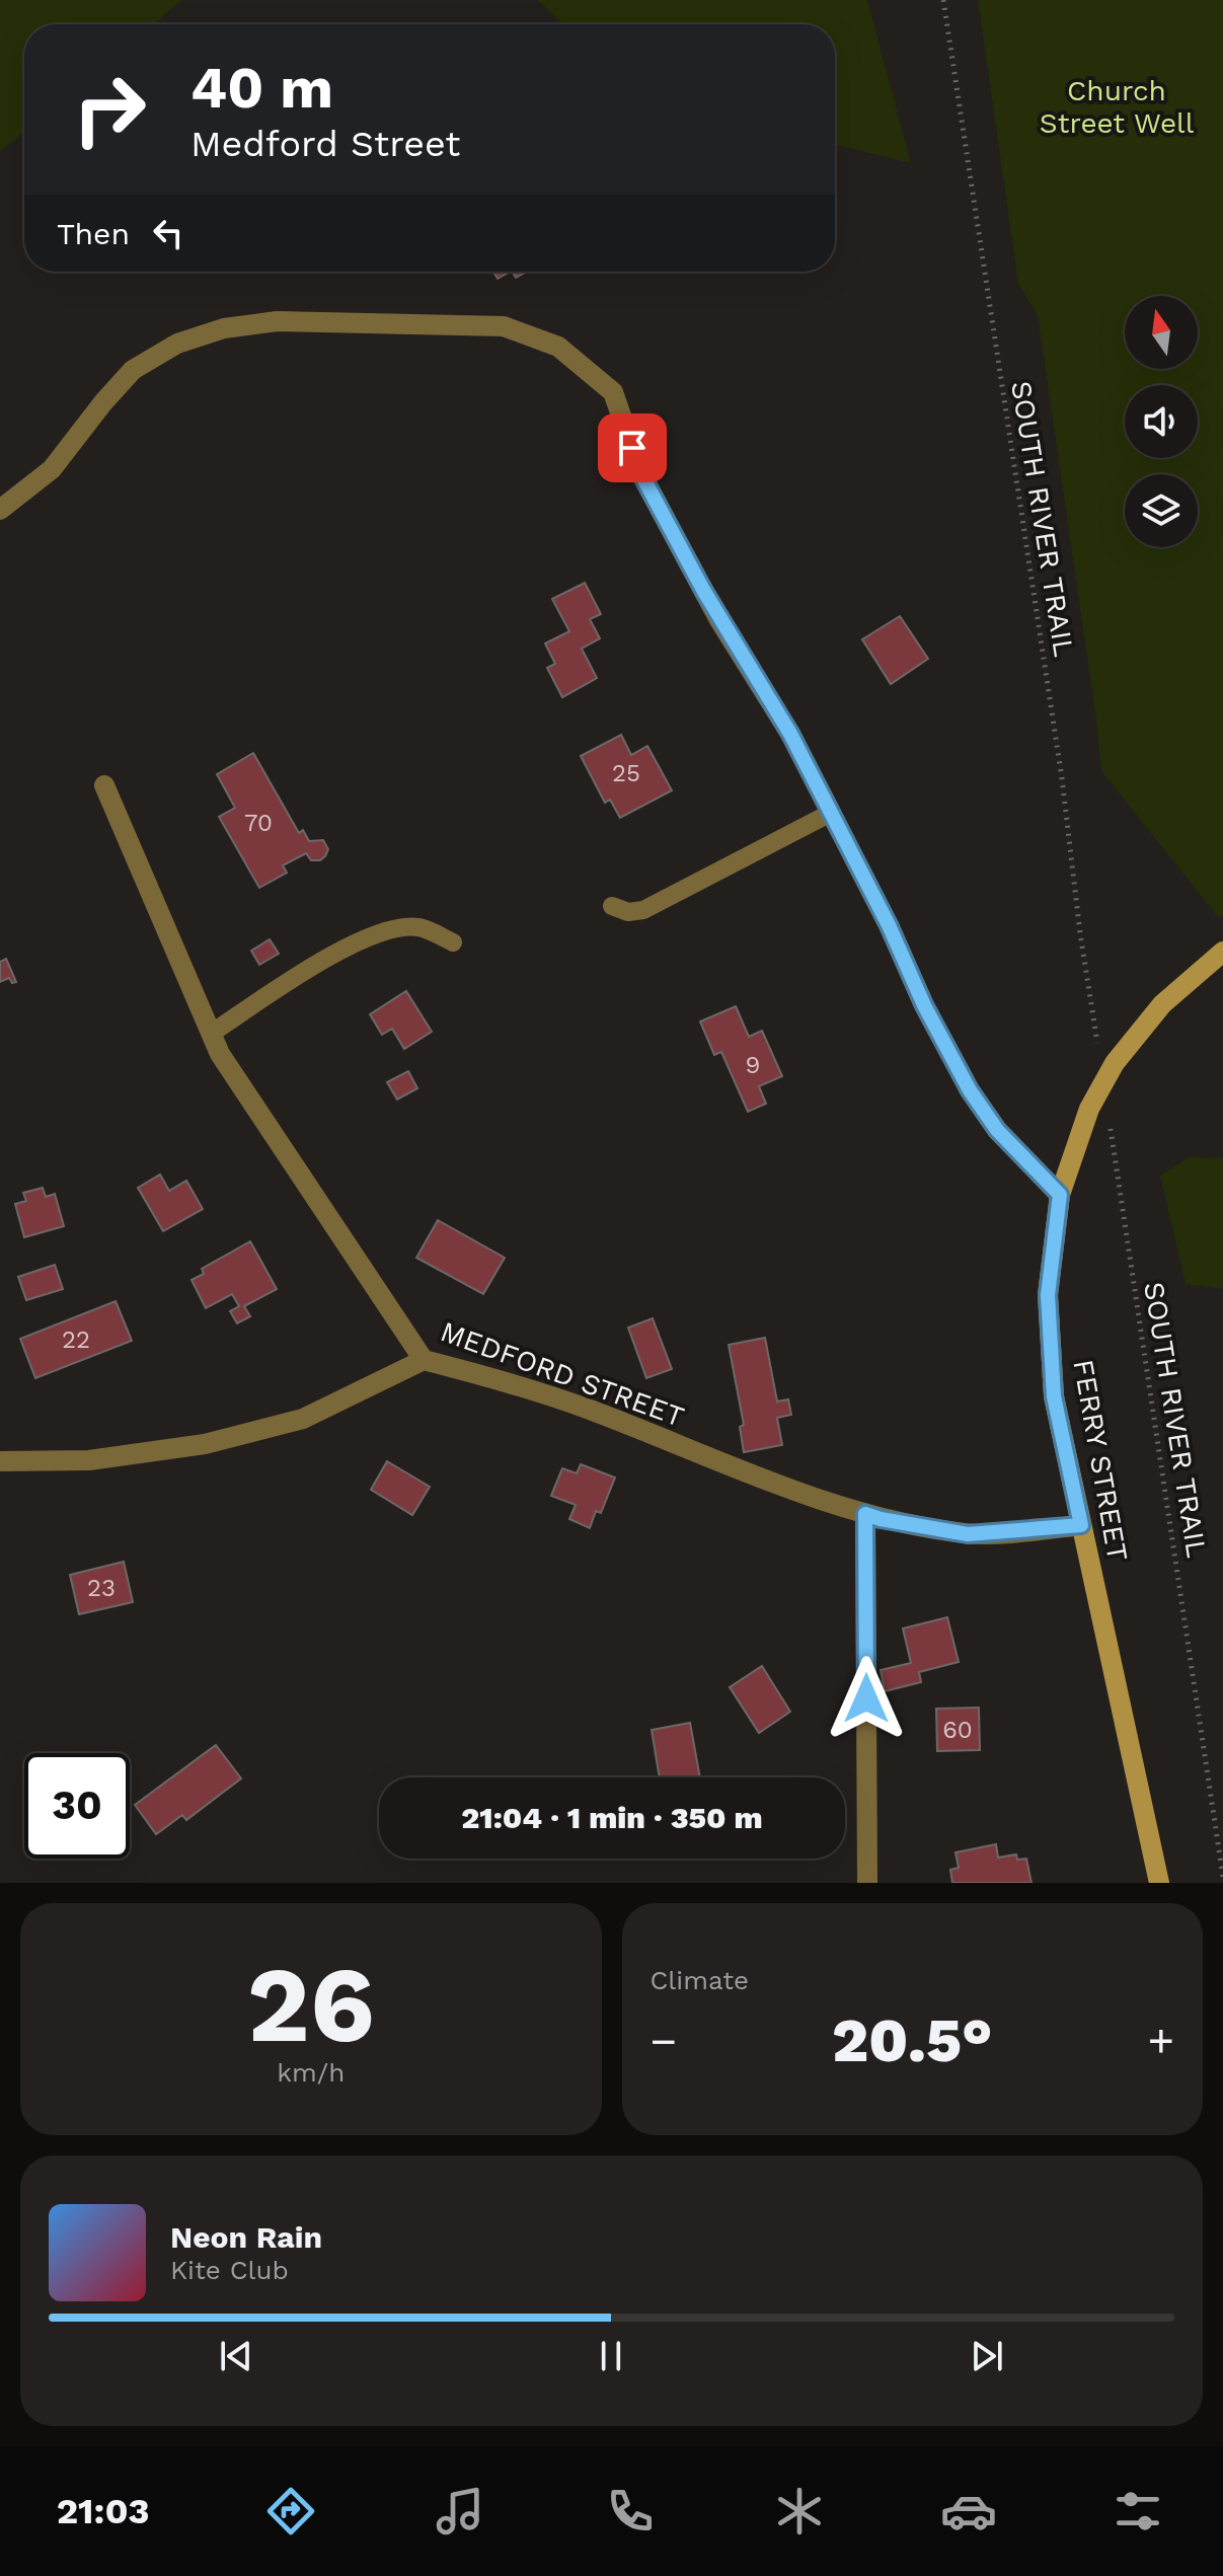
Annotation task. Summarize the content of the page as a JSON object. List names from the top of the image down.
{
  "streets": {
    "main road": ["FERRY STREET"],
    "street": ["MEDFORD STREET"],
    "path": ["SOUTH RIVER TRAIL"]
  },
  "crossings": [
    ["MEDFORD STREET", "FERRY STREET"]
  ],
  "parks": ["Church Street Well"],
  "house_numbers": [
    "25",
    "70",
    "9",
    "22",
    "23",
    "60"
  ],
  "north": "top",
  "page": {
    "turn": ["40 m", "Medford Street"],
    "then": "Then",
    "limit": "30",
    "trip": "21:04 · 1 min · 350 m",
    "tile": [
      ["26", "km/h"],
      "Climate"
    ],
    "heat": ["−", "20.5°", "+"],
    "song": ["Neon Rain", "Kite Club"],
    "tabs": "21:03"
  }
}
